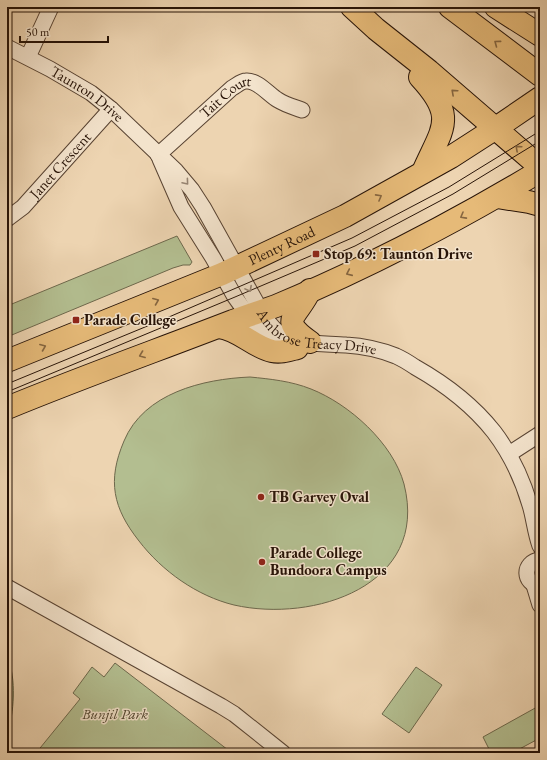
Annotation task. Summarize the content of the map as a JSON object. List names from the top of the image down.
{
  "streets": {
    "highway": ["Plenty Road"],
    "street": [
      "Taunton Drive",
      "Tait Court",
      "Janet Crescent",
      "Ambrose Treacy Drive"
    ]
  },
  "crossings": [
    ["Taunton Drive", "Tait Court"],
    ["Taunton Drive", "Janet Crescent"],
    ["Taunton Drive", "Plenty Road"],
    ["Taunton Drive", "Ambrose Treacy Drive"],
    ["Plenty Road", "Ambrose Treacy Drive"]
  ],
  "parks": ["Bunjil Park"],
  "places": {
    "transit": ["Stop 69: Taunton Drive", "Parade College"],
    "other": ["TB Garvey Oval", "Parade College Bundoora Campus"]
  },
  "scale_bar": "50 m"
}
